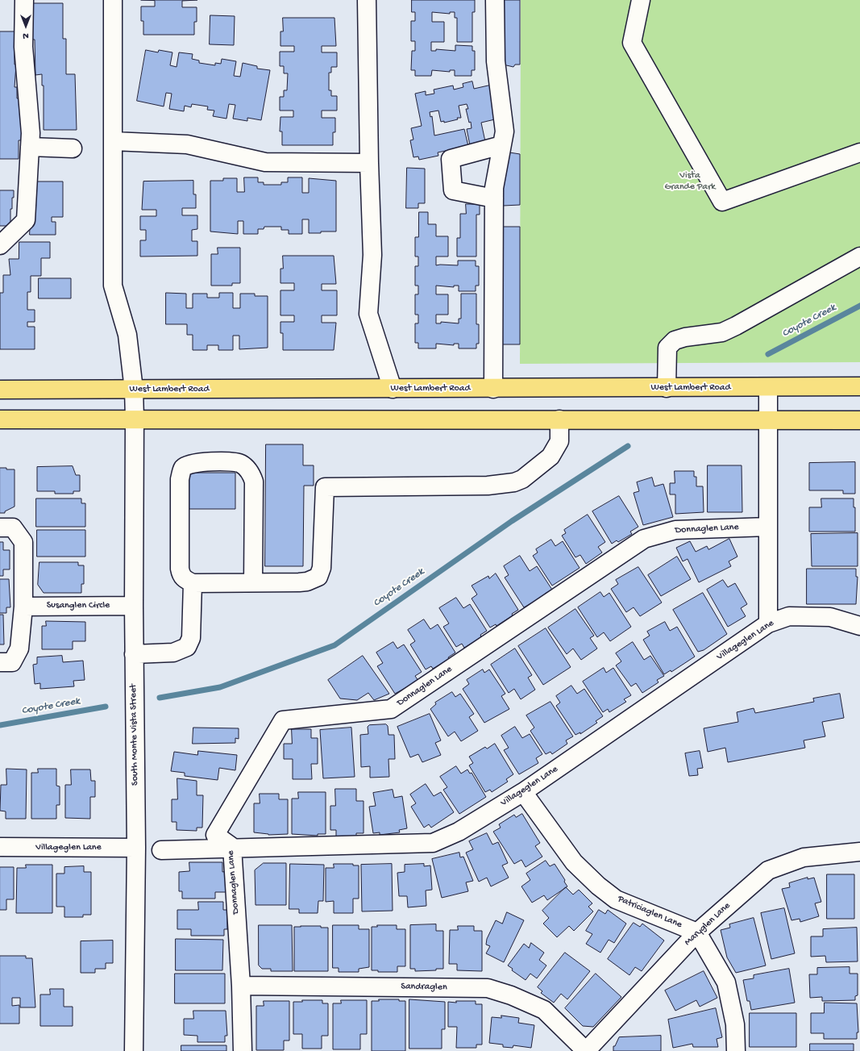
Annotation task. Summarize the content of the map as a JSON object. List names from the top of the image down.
{
  "streets": {
    "main road": ["West Lambert Road"],
    "street": [
      "Donnaglen Lane",
      "Susanglen Circle",
      "Villageglen Lane",
      "South Monte Vista Street",
      "Patriciaglen Lane",
      "Maryglen Lane",
      "Sandraglen"
    ]
  },
  "crossings": [
    ["West Lambert Road", "South Monte Vista Street"],
    ["Donnaglen Lane", "Villageglen Lane"],
    ["Donnaglen Lane", "Sandraglen"],
    ["Susanglen Circle", "South Monte Vista Street"],
    ["Villageglen Lane", "South Monte Vista Street"],
    ["Villageglen Lane", "Patriciaglen Lane"],
    ["Patriciaglen Lane", "Maryglen Lane"],
    ["Maryglen Lane", "Sandraglen"]
  ],
  "water": ["Coyote Creek"],
  "parks": ["Vista Grande Park"],
  "north": "bottom"
}
